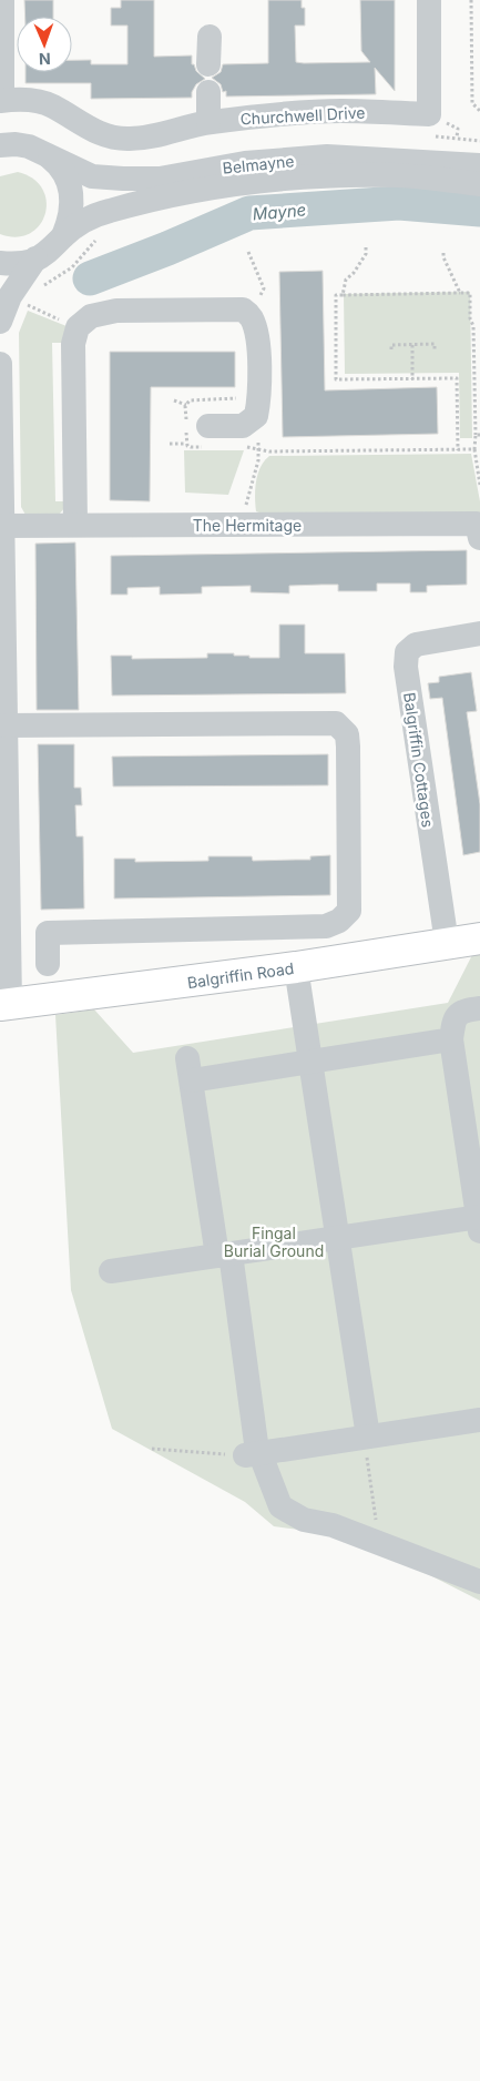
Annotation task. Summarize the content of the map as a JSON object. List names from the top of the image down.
{
  "streets": {
    "main road": ["Balgriffin Road"],
    "street": [
      "Churchwell Drive",
      "Belmayne",
      "The Hermitage",
      "Balgriffin Cottages"
    ]
  },
  "crossings": [
    ["Balgriffin Cottages", "Balgriffin Road"]
  ],
  "water": ["Mayne"],
  "parks": ["Fingal Burial Ground"],
  "north": "bottom"
}
